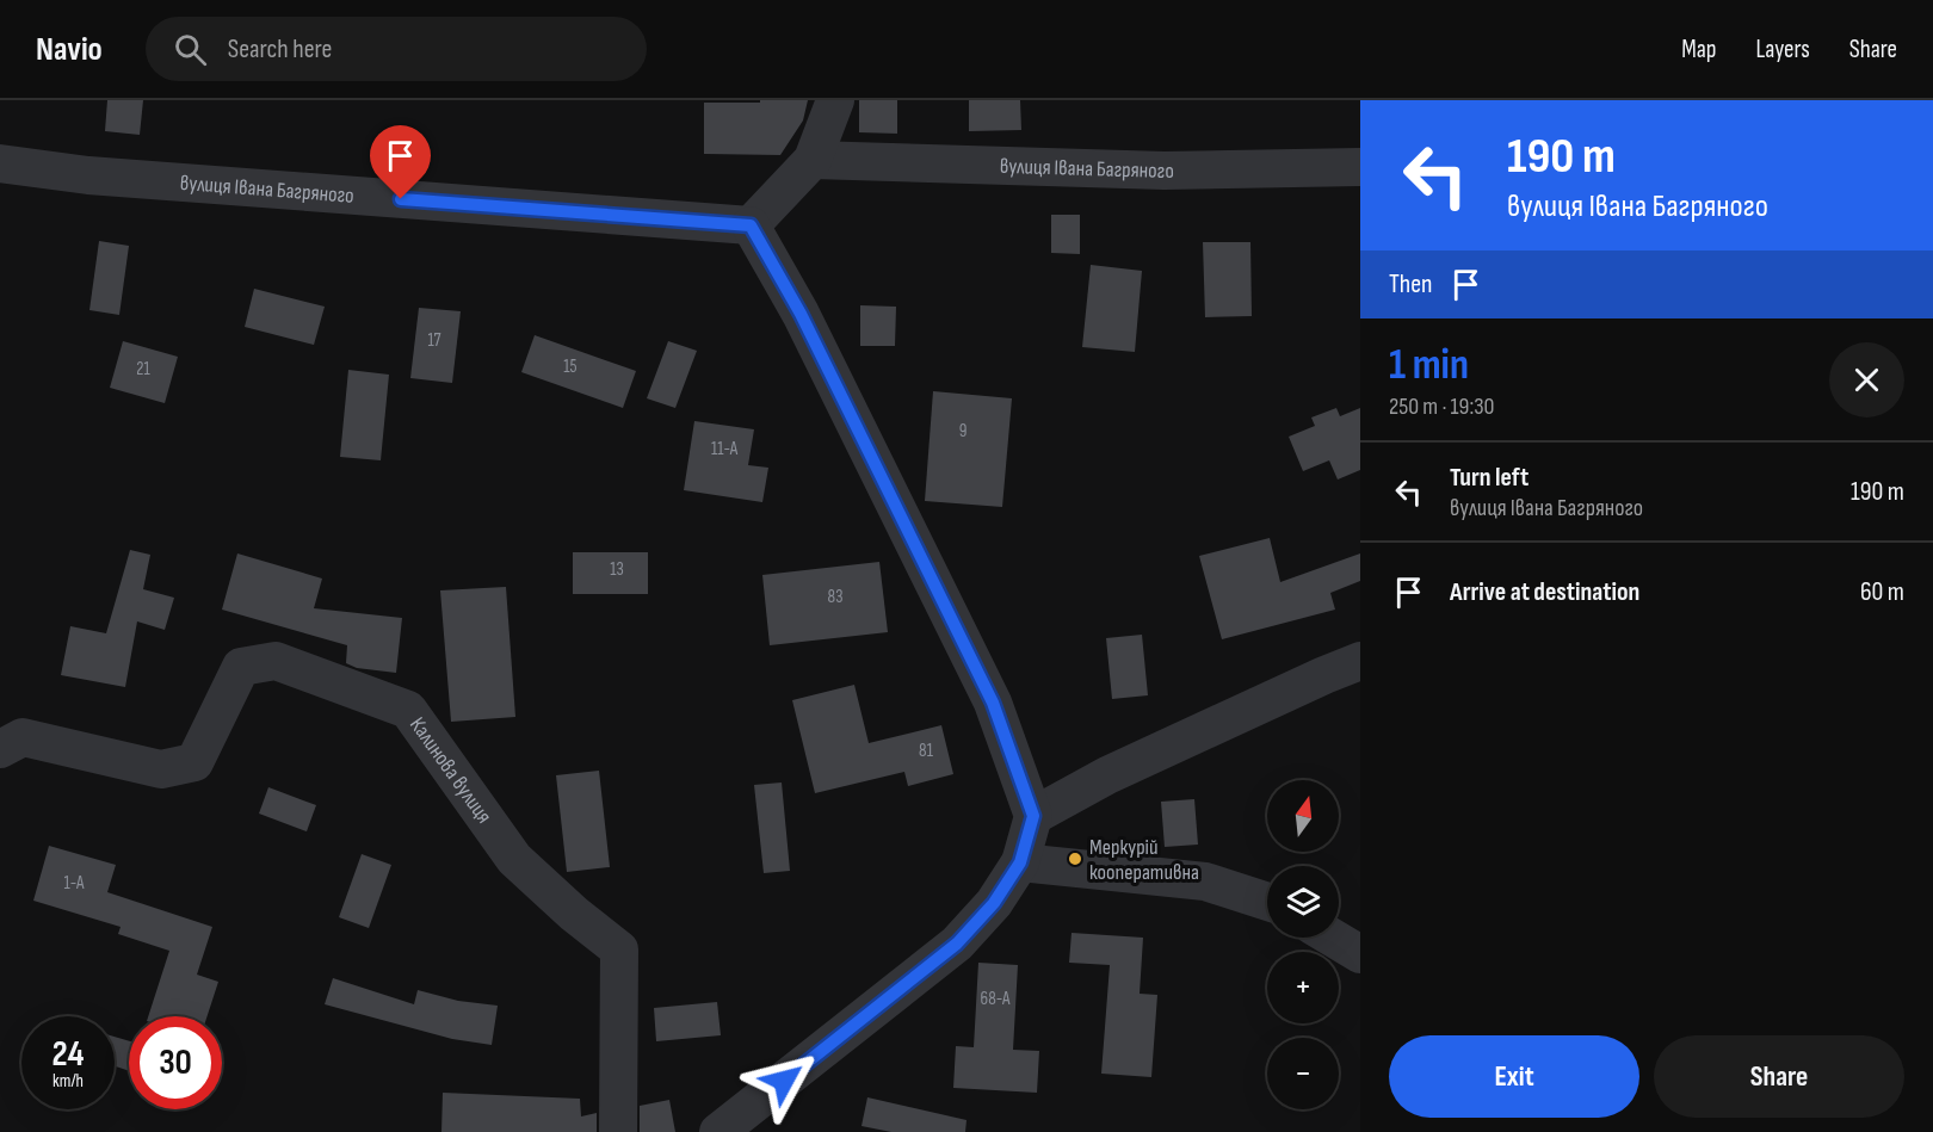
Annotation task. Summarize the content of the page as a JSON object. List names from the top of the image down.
{
  "streets": {
    "street": ["вулиця Івана Багряного", "Калинова вулиця"]
  },
  "places": ["Меркурій кооперативна"],
  "house_numbers": [
    "17",
    "15",
    "21",
    "9",
    "11-А",
    "13",
    "83",
    "81",
    "1-А",
    "68-А"
  ],
  "north": "top",
  "page": {
    "header": "Navio",
    "search": "Search here",
    "nav": ["Map", "Layers", "Share"],
    "turn": ["190 m", "вулиця Івана Багряного"],
    "then": "Then",
    "heading": ["1 min", "250 m · 19:30"],
    "list": [
      {
        "name": "Turn left",
        "note": "вулиця Івана Багряного",
        "value": "190 m"
      },
      {
        "name": "Arrive at destination",
        "value": "60 m"
      }
    ],
    "map_buttons": ["+", "−"],
    "speed": "24 km/h",
    "limit": "30",
    "buttons": ["Exit", "Share"]
  }
}
